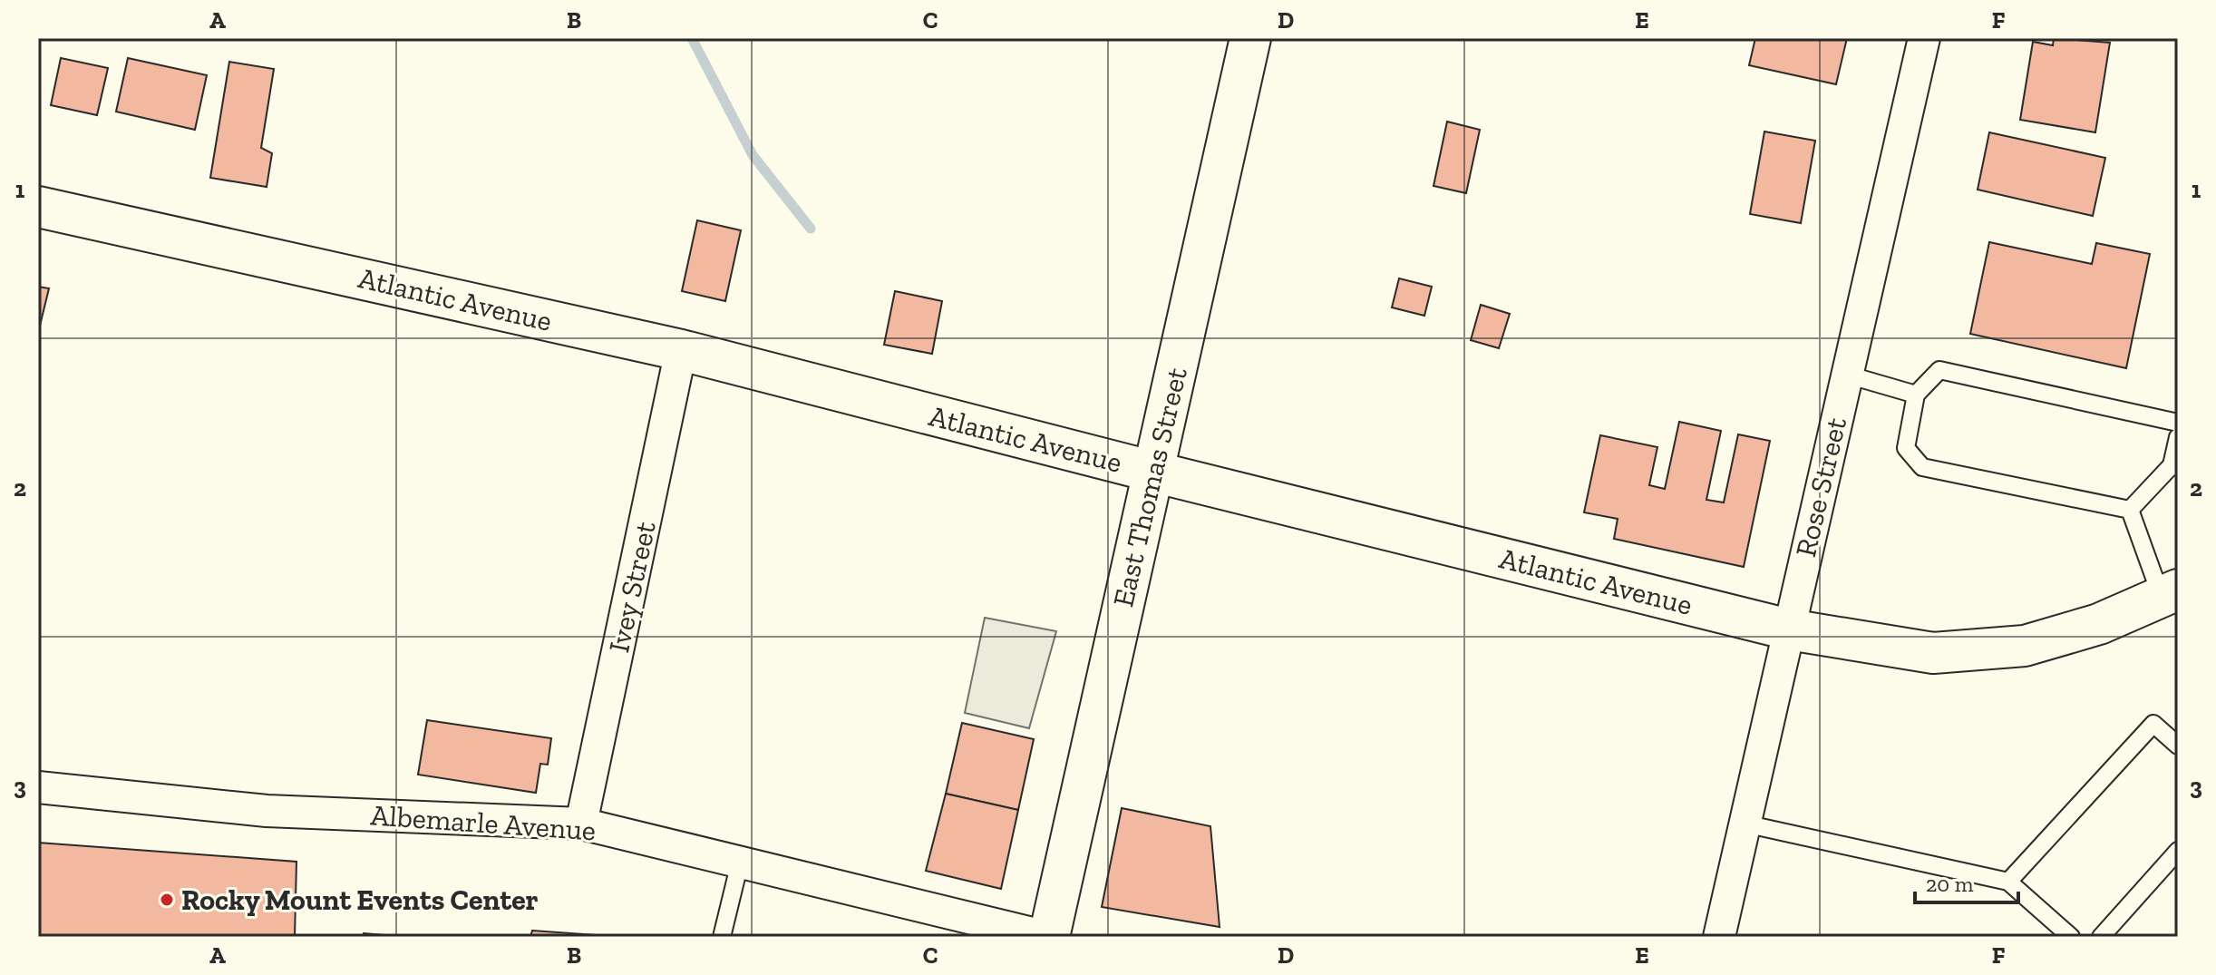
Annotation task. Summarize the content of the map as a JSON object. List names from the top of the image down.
{
  "streets": {
    "main road": ["Atlantic Avenue", "East Thomas Street"],
    "street": ["Rose Street", "Ivey Street", "Albemarle Avenue"]
  },
  "crossings": [
    ["Atlantic Avenue", "East Thomas Street"],
    ["Atlantic Avenue", "Rose Street"],
    ["Atlantic Avenue", "Ivey Street"],
    ["East Thomas Street", "Albemarle Avenue"],
    ["Ivey Street", "Albemarle Avenue"]
  ],
  "places": ["Rocky Mount Events Center"],
  "scale_bar": "20 m",
  "grid": {
    "columns": [
      "A",
      "B",
      "C",
      "D",
      "E",
      "F"
    ],
    "rows": ["1", "2", "3"]
  }
}
